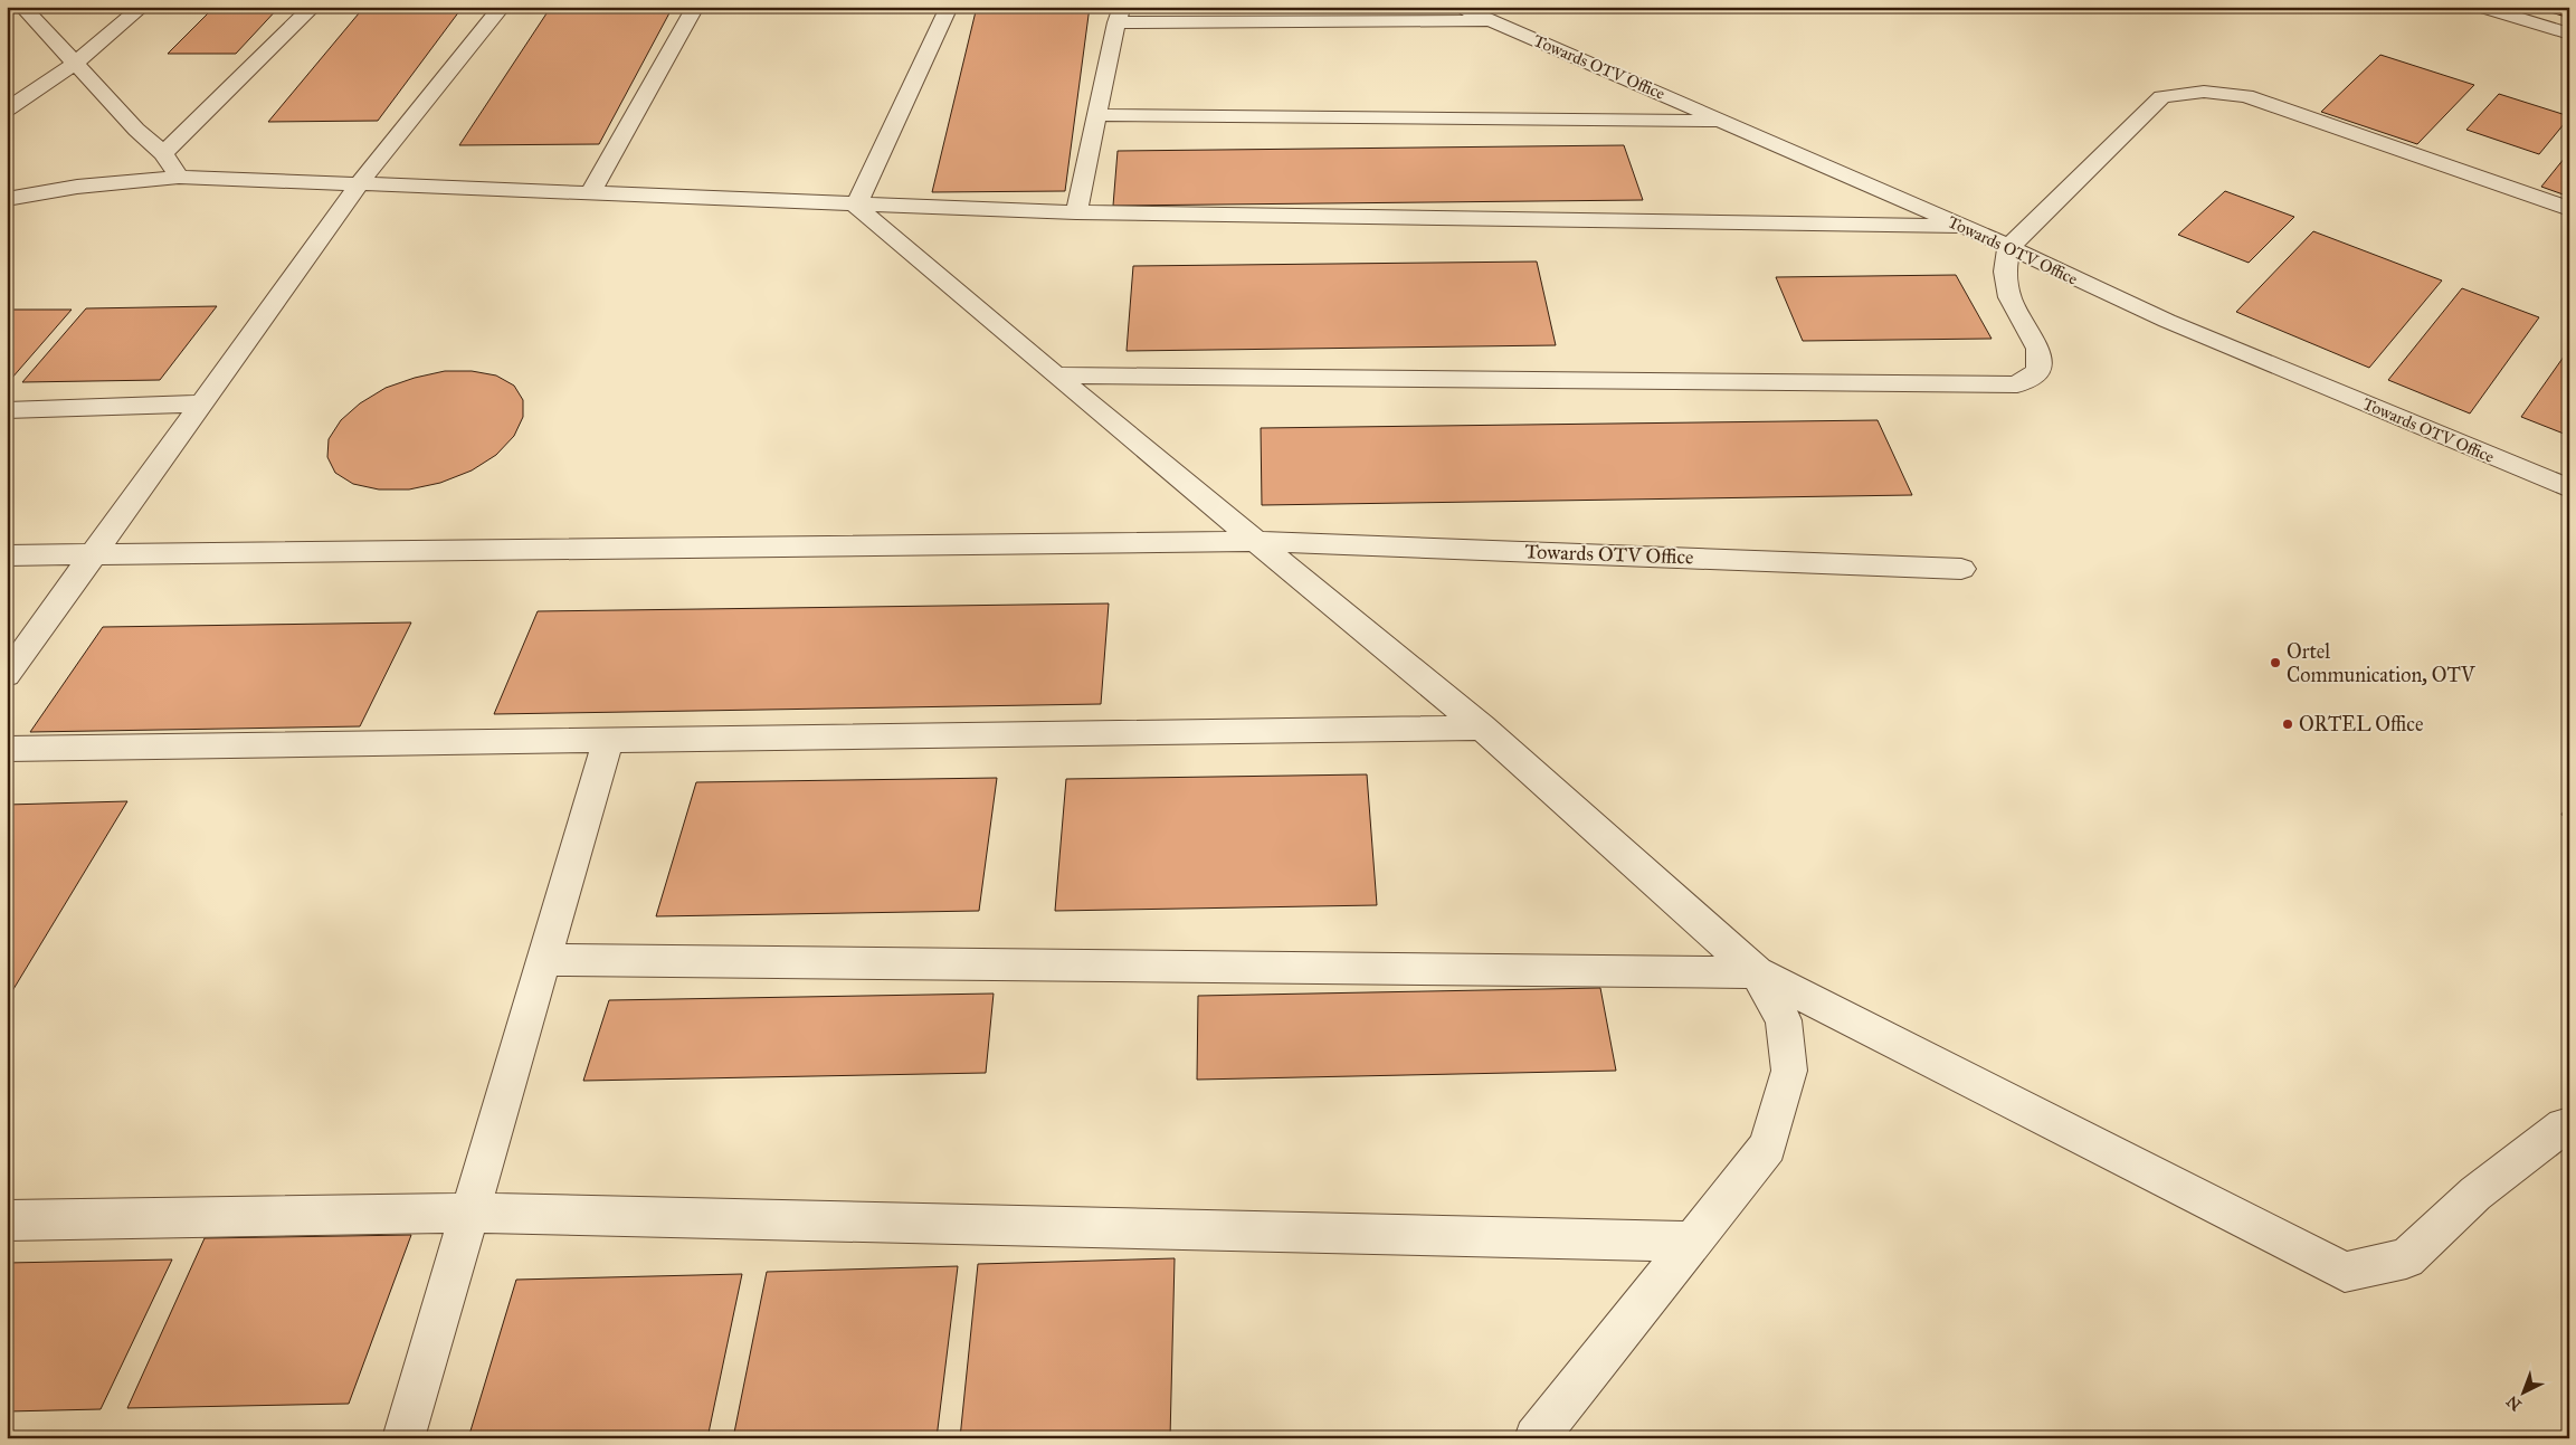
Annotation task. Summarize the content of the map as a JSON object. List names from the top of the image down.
{
  "streets": {
    "street": ["Towards OTV Office"]
  },
  "places": ["Ortel Communication, OTV", "ORTEL Office"],
  "north": "bottom left"
}
